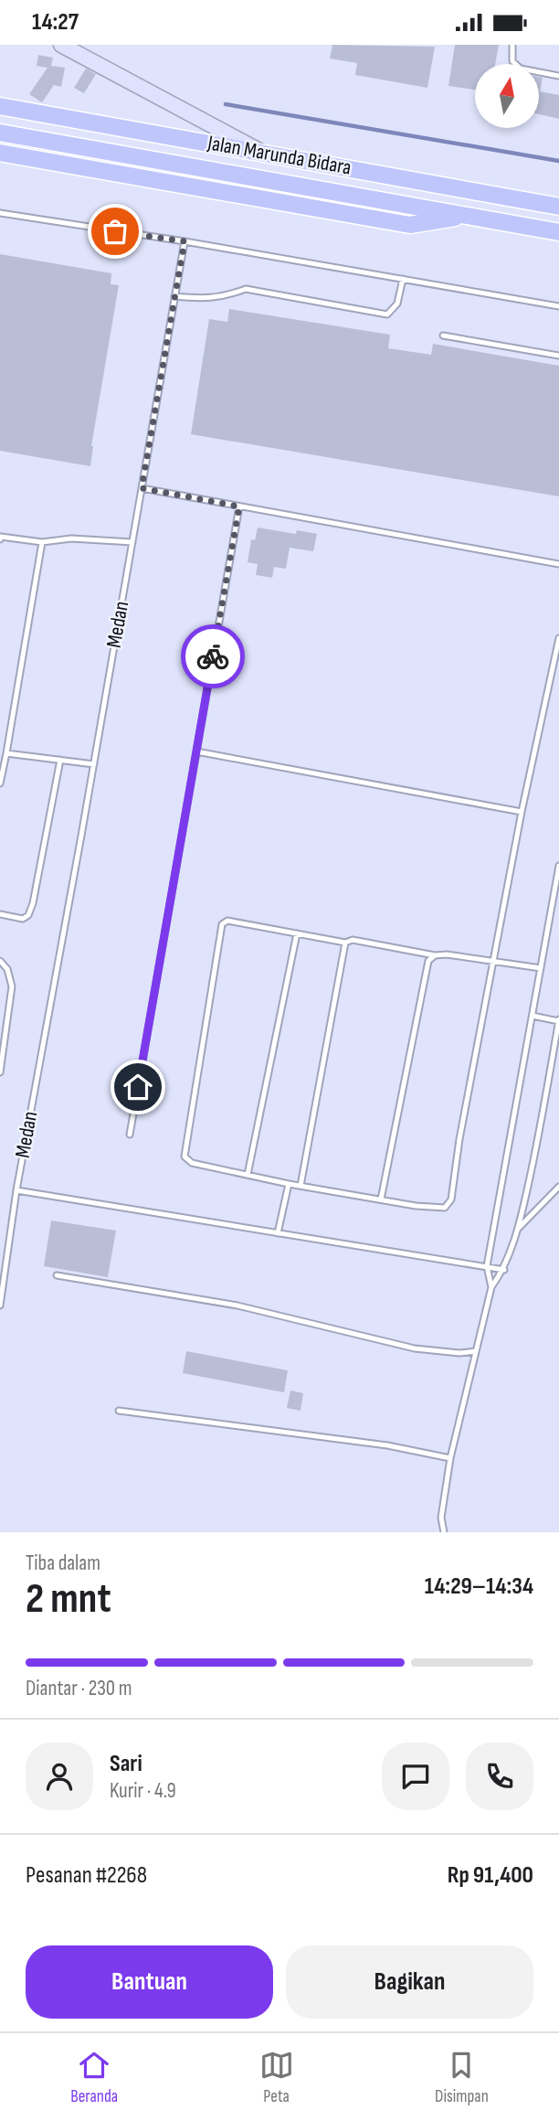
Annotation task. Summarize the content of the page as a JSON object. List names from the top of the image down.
{
  "streets": {
    "main road": ["Jalan Marunda Bidara"],
    "lane": ["Medan"]
  },
  "north": "top",
  "page": {
    "status": "14:27",
    "heading": ["2 mnt", "Tiba dalam", "14:29–14:34"],
    "panel": [
      "Sari",
      "Kurir · 4.9",
      "Pesanan #2268",
      "Rp 91,400"
    ],
    "bar": "Diantar · 230 m",
    "buttons": ["Bantuan", "Bagikan"],
    "tabs": ["Beranda", "Peta", "Disimpan"]
  }
}
